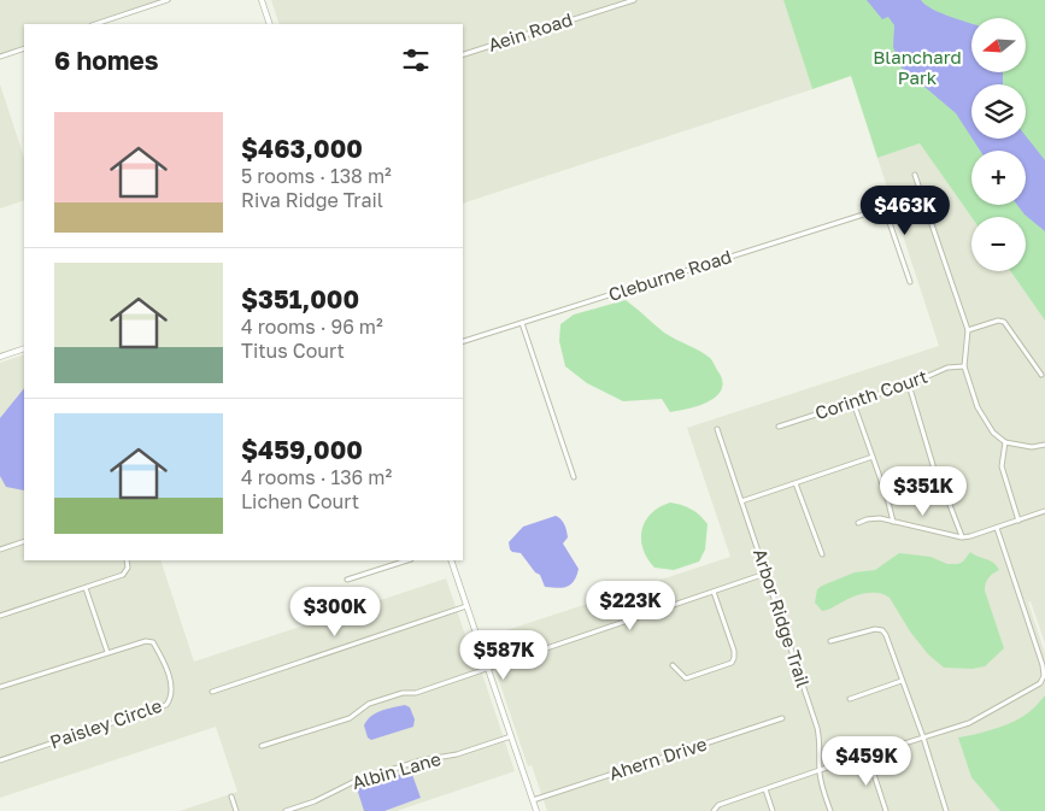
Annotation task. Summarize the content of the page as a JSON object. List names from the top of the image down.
{
  "streets": {
    "street": [
      "Aein Road",
      "Cleburne Road",
      "Corinth Court",
      "Arbor Ridge Trail",
      "Paisley Circle",
      "Ahern Drive",
      "Albin Lane"
    ]
  },
  "parks": ["Blanchard Park"],
  "north": "left",
  "page": {
    "map_buttons": ["+", "−"],
    "heading": "6 homes",
    "list": [
      {
        "name": "$463,000",
        "note": "5 rooms · 138 m² · Riva Ridge Trail"
      },
      {
        "name": "$351,000",
        "note": "4 rooms · 96 m² · Titus Court"
      },
      {
        "name": "$459,000",
        "note": "4 rooms · 136 m² · Lichen Court"
      }
    ],
    "price": [
      "$463K",
      "$351K",
      "$223K",
      "$300K",
      "$587K",
      "$459K"
    ]
  }
}
